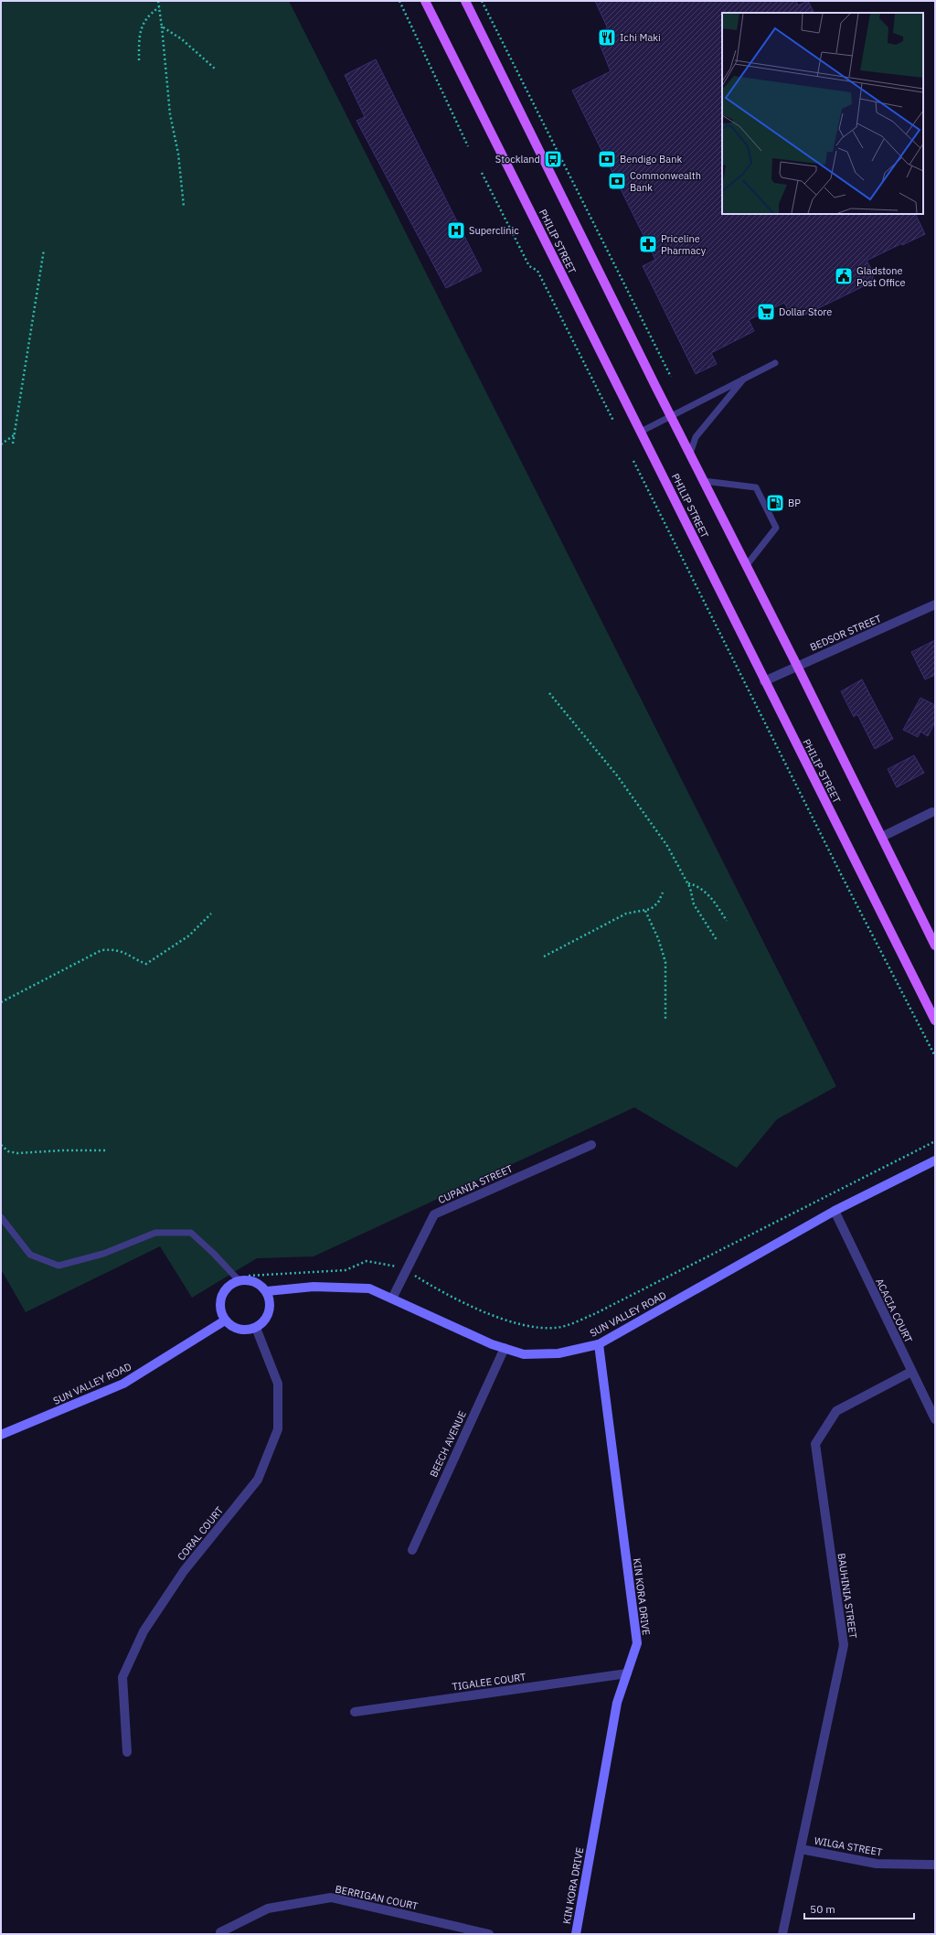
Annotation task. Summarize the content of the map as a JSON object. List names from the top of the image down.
{
  "streets": {
    "main road": ["PHILIP STREET"],
    "street": [
      "BEDSOR STREET",
      "CUPANIA STREET",
      "ACACIA COURT",
      "SUN VALLEY ROAD",
      "BEECH AVENUE",
      "CORAL COURT",
      "BAUHINIA STREET",
      "KIN KORA DRIVE",
      "TIGALEE COURT",
      "WILGA STREET",
      "BERRIGAN COURT"
    ]
  },
  "crossings": [
    ["PHILIP STREET", "BEDSOR STREET"],
    ["CUPANIA STREET", "SUN VALLEY ROAD"],
    ["ACACIA COURT", "SUN VALLEY ROAD"],
    ["ACACIA COURT", "BAUHINIA STREET"],
    ["SUN VALLEY ROAD", "BEECH AVENUE"],
    ["SUN VALLEY ROAD", "CORAL COURT"],
    ["SUN VALLEY ROAD", "KIN KORA DRIVE"],
    ["BAUHINIA STREET", "WILGA STREET"],
    ["KIN KORA DRIVE", "TIGALEE COURT"]
  ],
  "places": {
    "restaurant": ["Ichi Maki"],
    "bus stop": ["Stockland"],
    "bank": ["Bendigo Bank", "Commonwealth Bank"],
    "hospital": ["Superclinic"],
    "pharmacy": ["Priceline Pharmacy"],
    "public building": ["Gladstone Post Office"],
    "supermarket": ["Dollar Store"],
    "fuel station": ["BP"]
  },
  "scale_bar": "50 m"
}
